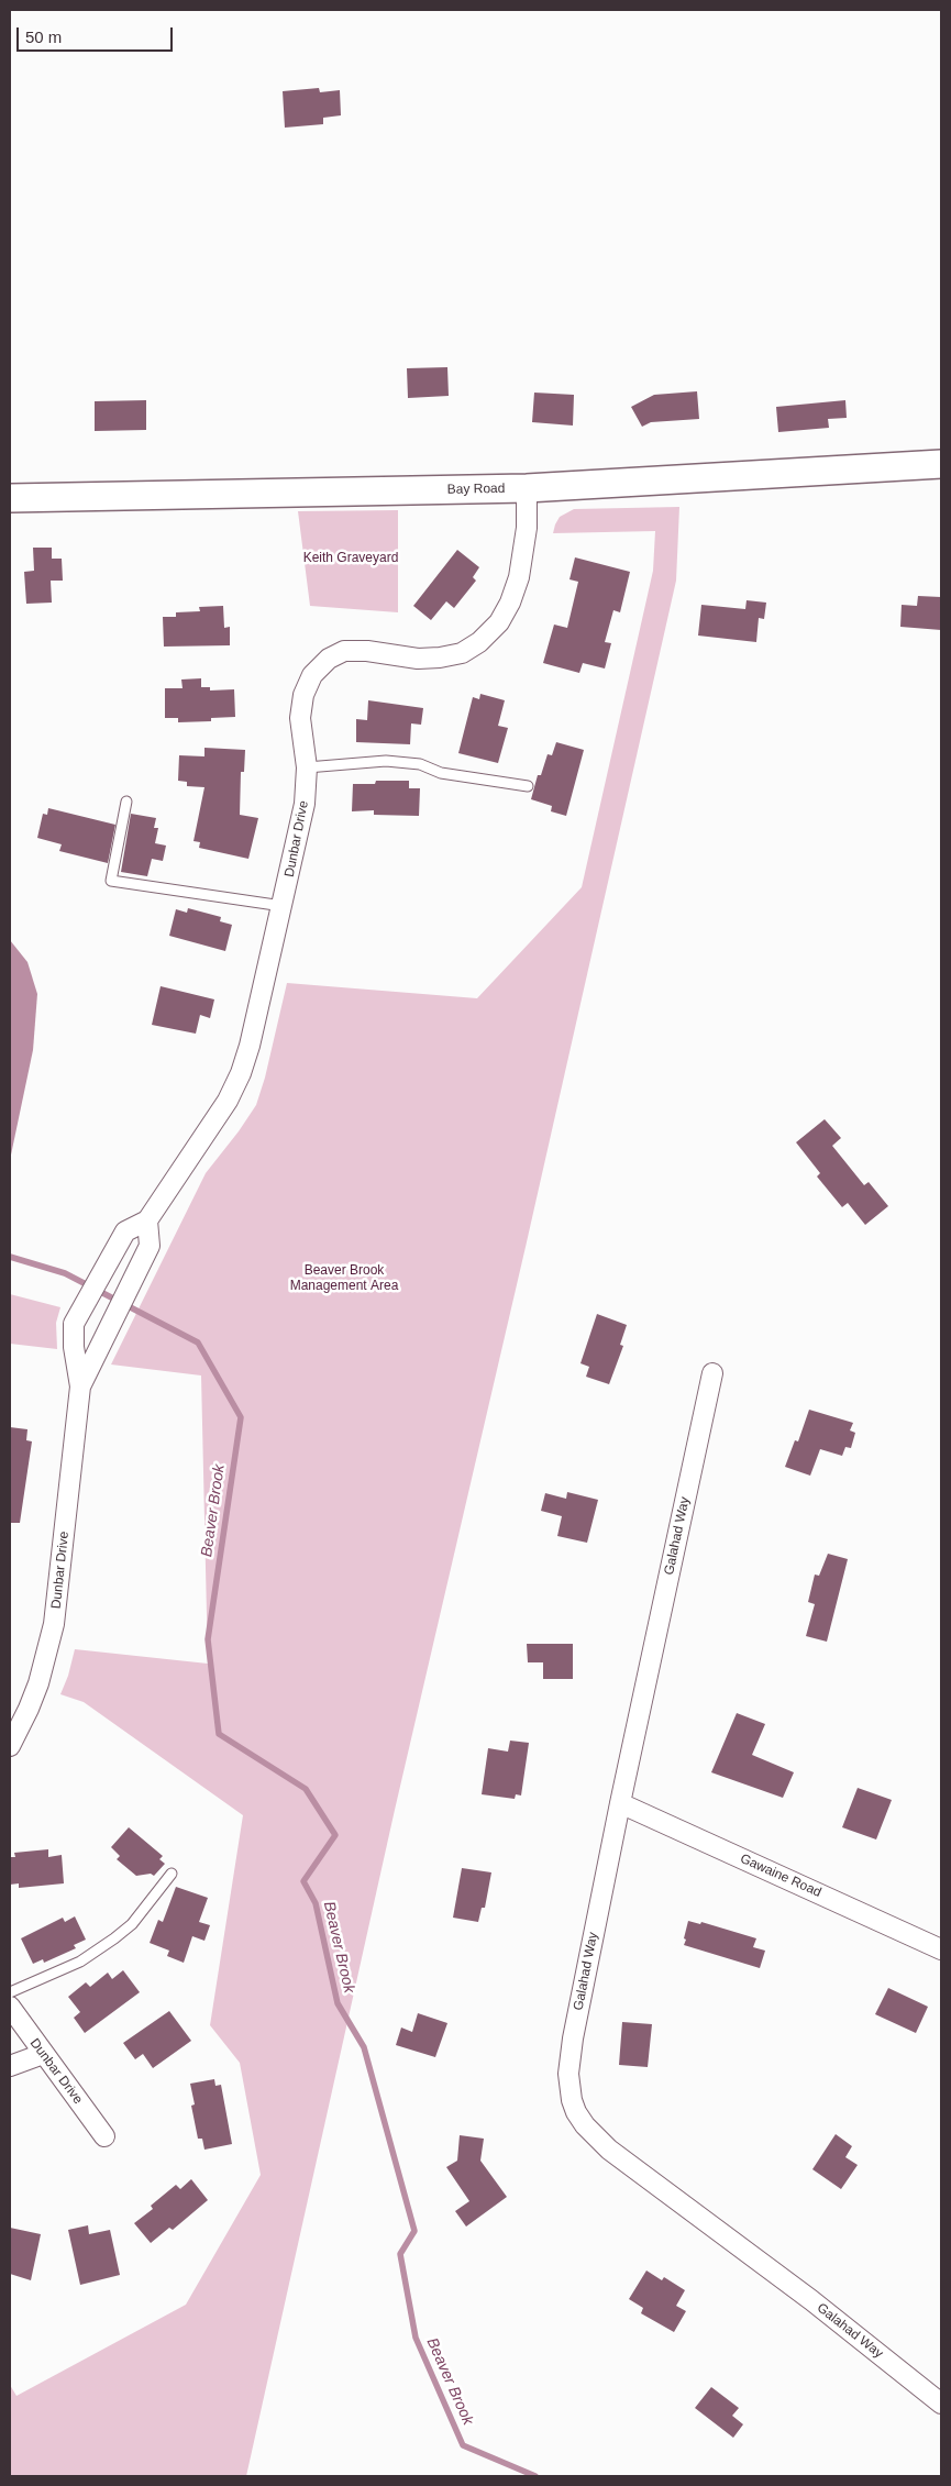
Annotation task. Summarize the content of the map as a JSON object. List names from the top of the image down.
{
  "streets": {
    "main road": ["Bay Road"],
    "street": ["Dunbar Drive", "Galahad Way", "Gawaine Road"]
  },
  "crossings": [
    ["Bay Road", "Dunbar Drive"],
    ["Galahad Way", "Gawaine Road"]
  ],
  "water": ["Beaver Brook"],
  "parks": ["Keith Graveyard", "Beaver Brook Management Area"],
  "scale_bar": "50 m"
}
